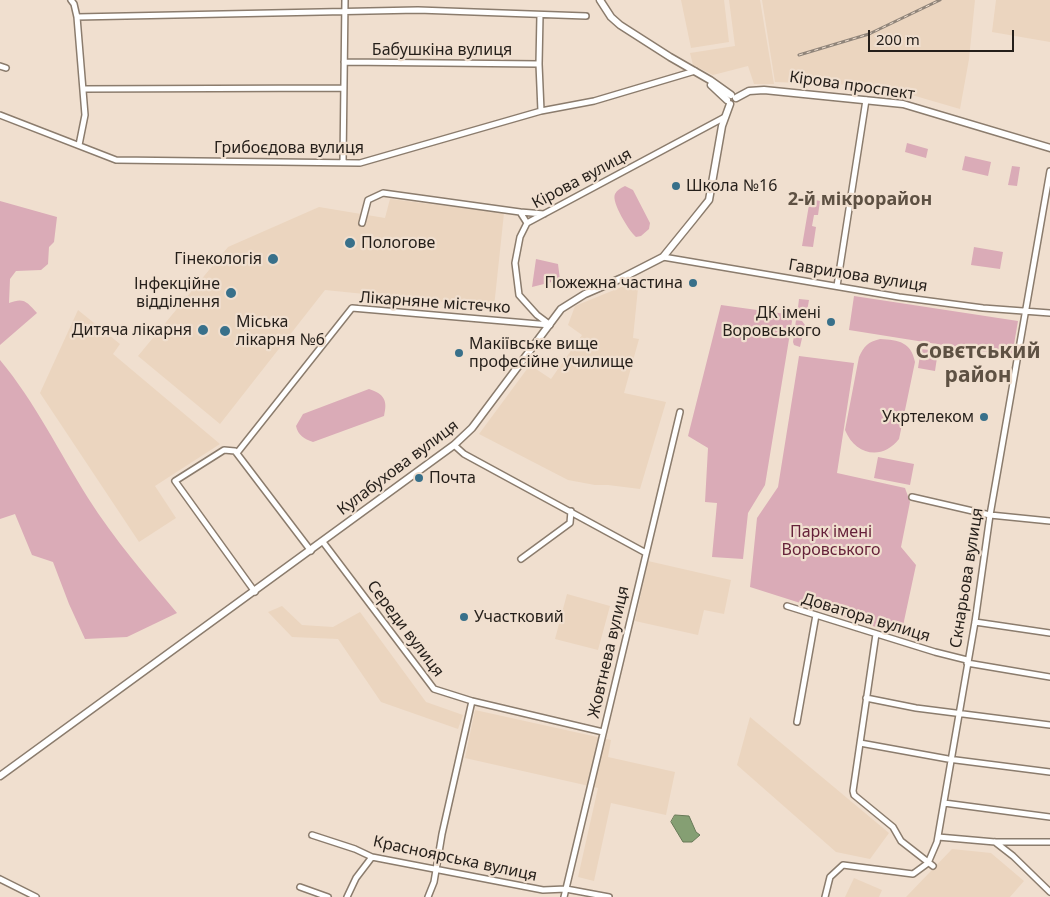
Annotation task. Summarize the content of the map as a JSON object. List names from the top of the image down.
{
  "streets": {
    "street": [
      "Бабушкіна вулиця",
      "Кірова проспект",
      "Грибоєдова вулиця",
      "Кірова вулиця",
      "Гаврилова вулиця",
      "Лікарняне містечко",
      "Кулабухова вулиця",
      "Скнарьова вулиця",
      "Доватора вулиця",
      "Середи вулиця",
      "Жовтнева вулиця",
      "Красноярська вулиця"
    ]
  },
  "crossings": [
    ["Кірова проспект", "Кулабухова вулиця"],
    ["Кірова вулиця", "Лікарняне містечко"],
    ["Кірова вулиця", "Кулабухова вулиця"],
    ["Гаврилова вулиця", "Кулабухова вулиця"],
    ["Гаврилова вулиця", "Скнарьова вулиця"],
    ["Лікарняне містечко", "Кулабухова вулиця"],
    ["Кулабухова вулиця", "Середи вулиця"],
    ["Скнарьова вулиця", "Доватора вулиця"],
    ["Середи вулиця", "Жовтнева вулиця"],
    ["Жовтнева вулиця", "Красноярська вулиця"]
  ],
  "districts": ["2-й мікрорайон", "Совєтський район"],
  "parks": ["Парк імені Воровського"],
  "places": [
    "Школа №16",
    "Пологове",
    "Гінекологія",
    "Пожежна частина",
    "Інфекційне відділення",
    "ДК імені Воровського",
    "Дитяча лікарня",
    "Міська лікарня №6",
    "Макіївське вище професійне училище",
    "Укртелеком",
    "Почта",
    "Участковий"
  ],
  "scale_bar": "200 m"
}
